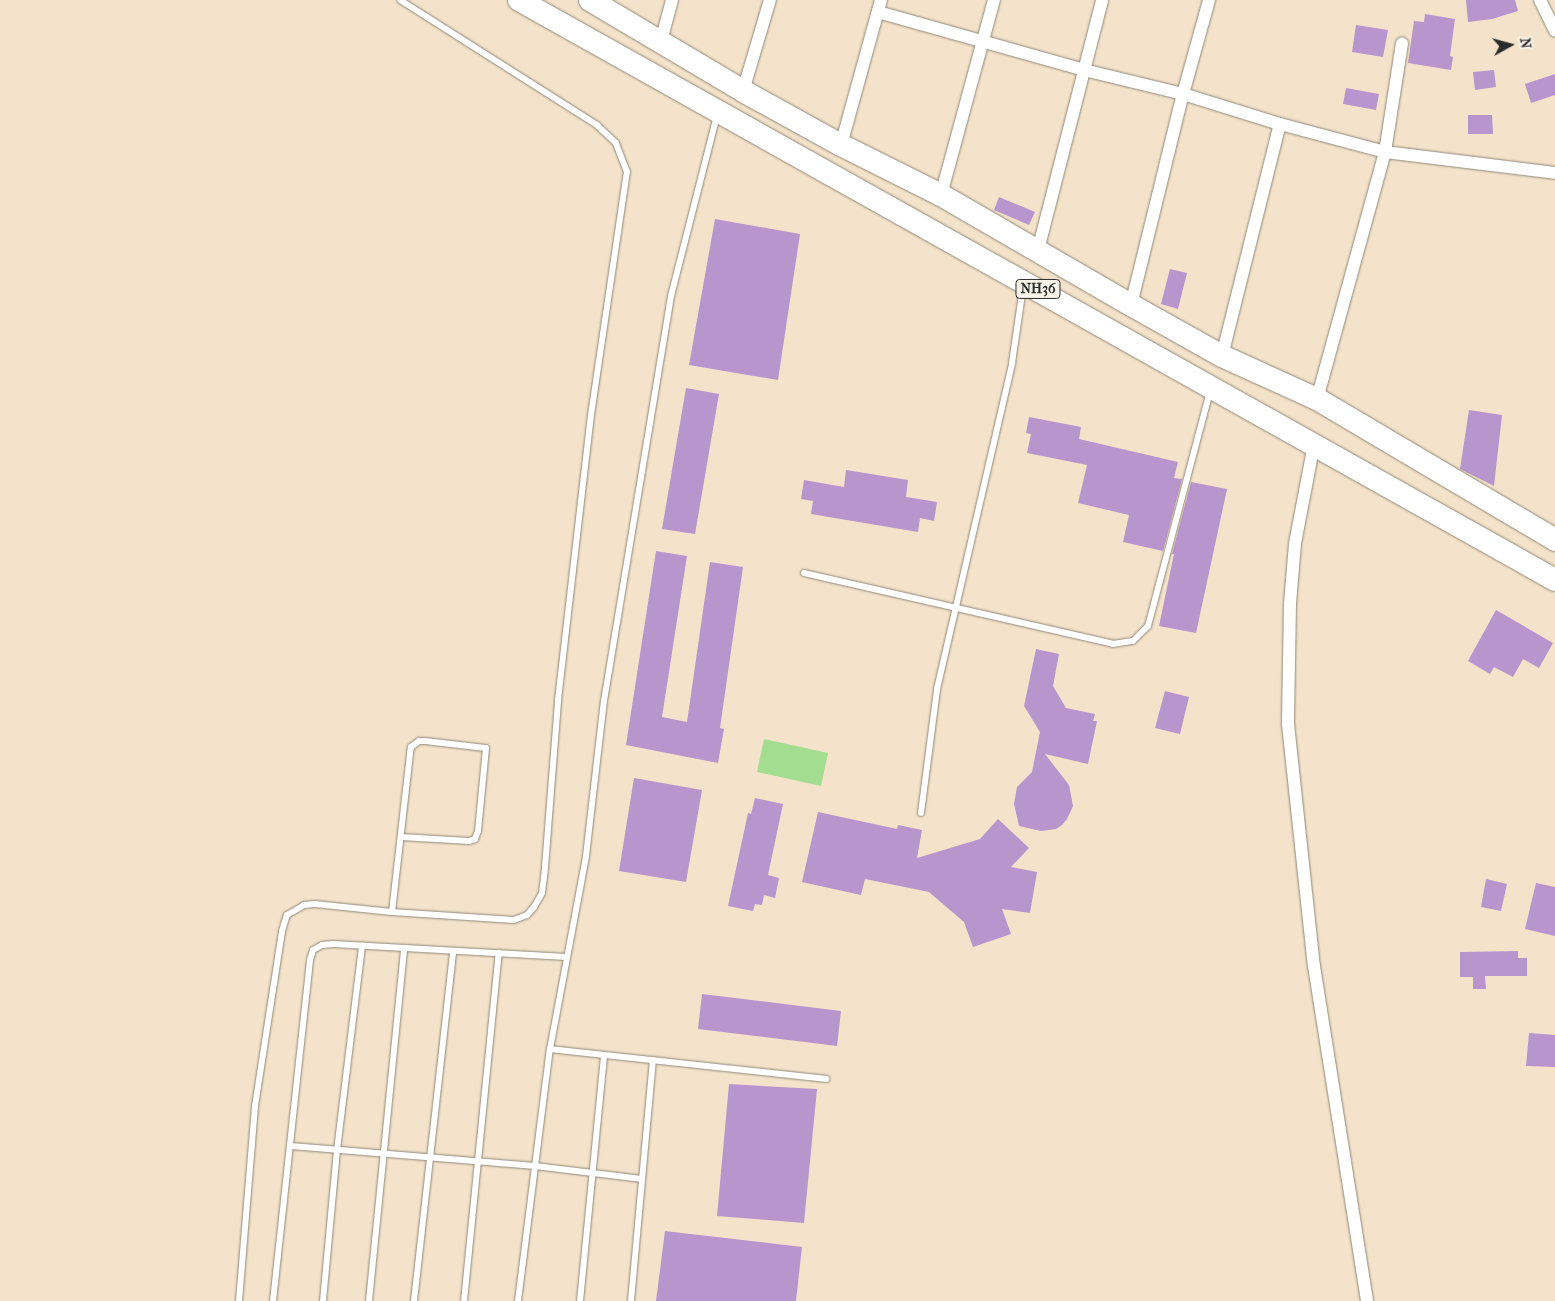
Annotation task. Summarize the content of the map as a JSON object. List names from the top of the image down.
{
  "streets": {
    "highway": ["NH36"]
  },
  "north": "right"
}
